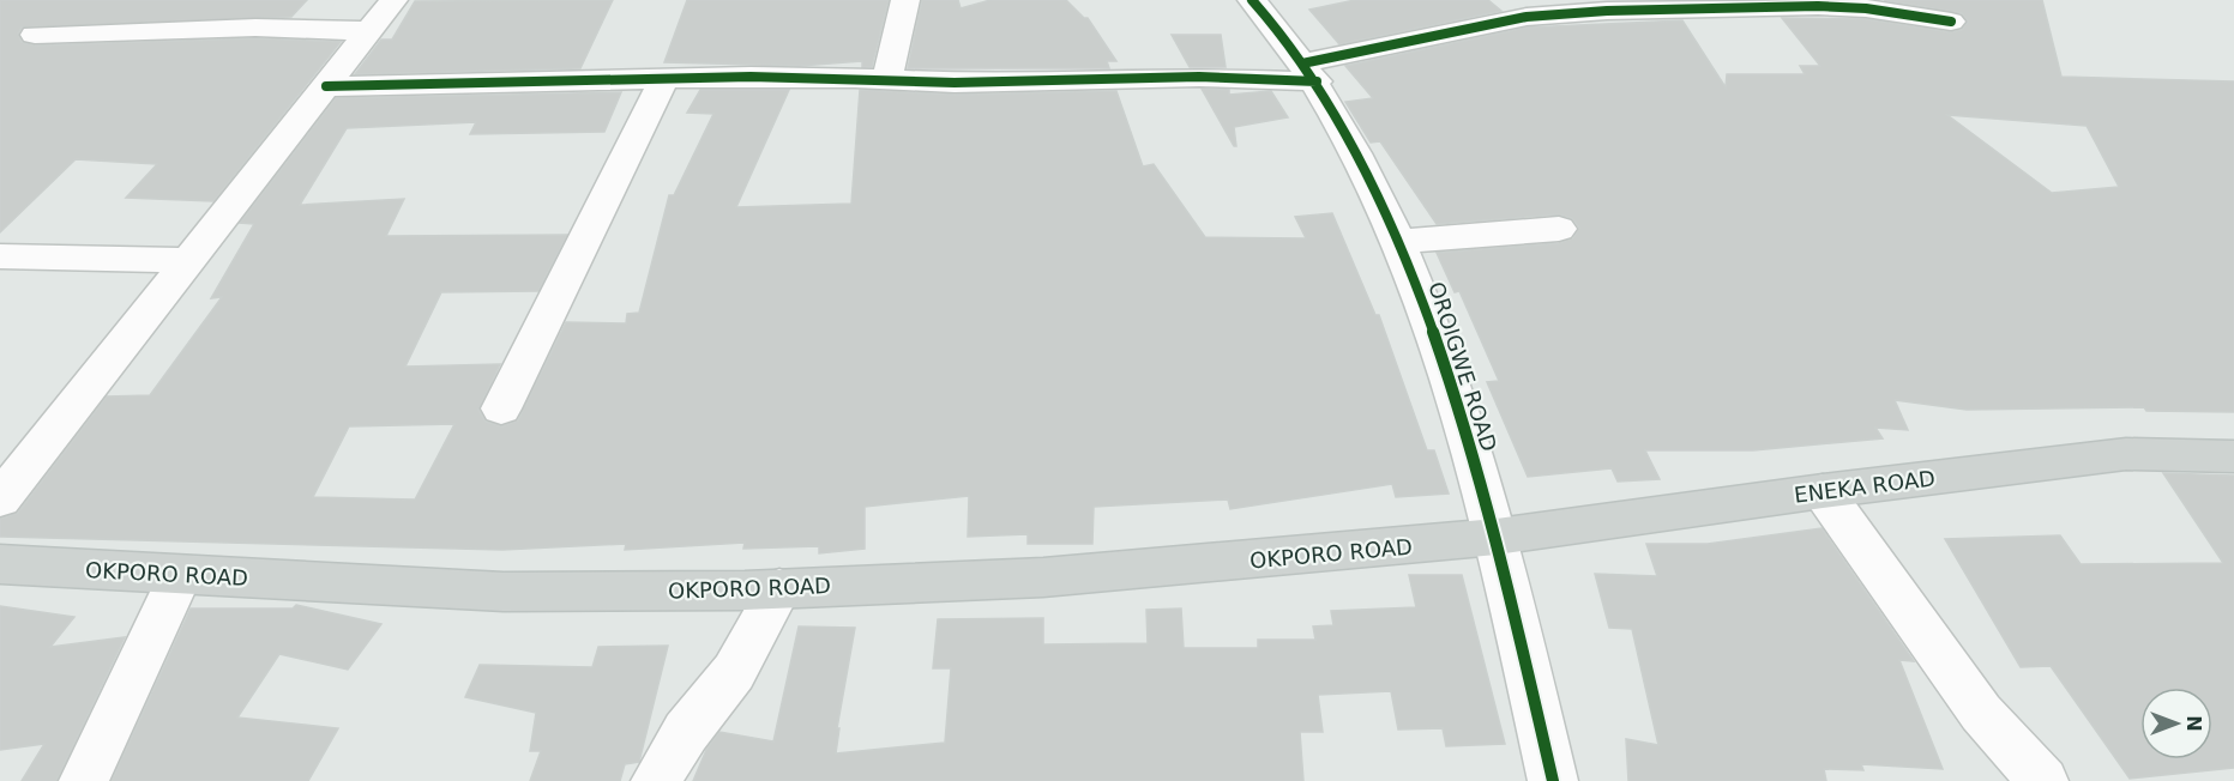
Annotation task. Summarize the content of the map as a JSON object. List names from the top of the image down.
{
  "streets": {
    "main road": ["ENEKA ROAD", "OKPORO ROAD"],
    "street": ["OROIGWE ROAD"]
  },
  "crossings": [
    ["OROIGWE ROAD", "ENEKA ROAD"],
    ["OROIGWE ROAD", "OKPORO ROAD"],
    ["ENEKA ROAD", "OKPORO ROAD"]
  ],
  "north": "right"
}
